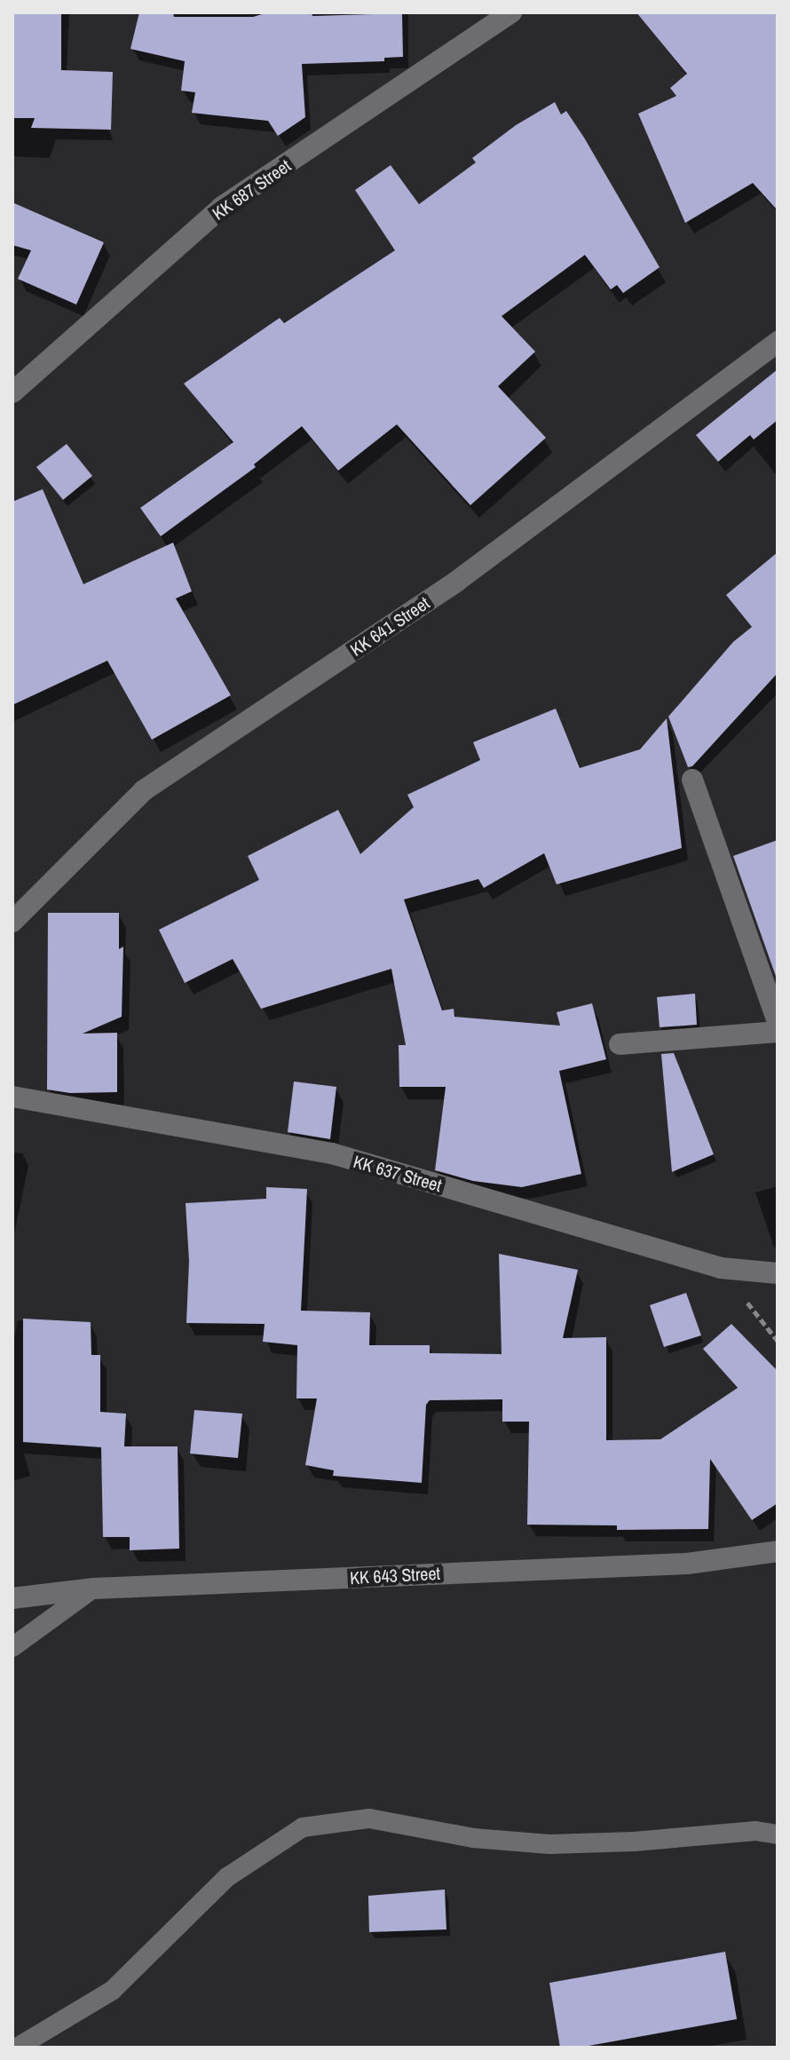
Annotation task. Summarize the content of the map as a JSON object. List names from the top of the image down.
{
  "streets": {
    "street": [
      "KK 687 Street",
      "KK 641 Street",
      "KK 637 Street",
      "KK 643 Street"
    ]
  }
}
